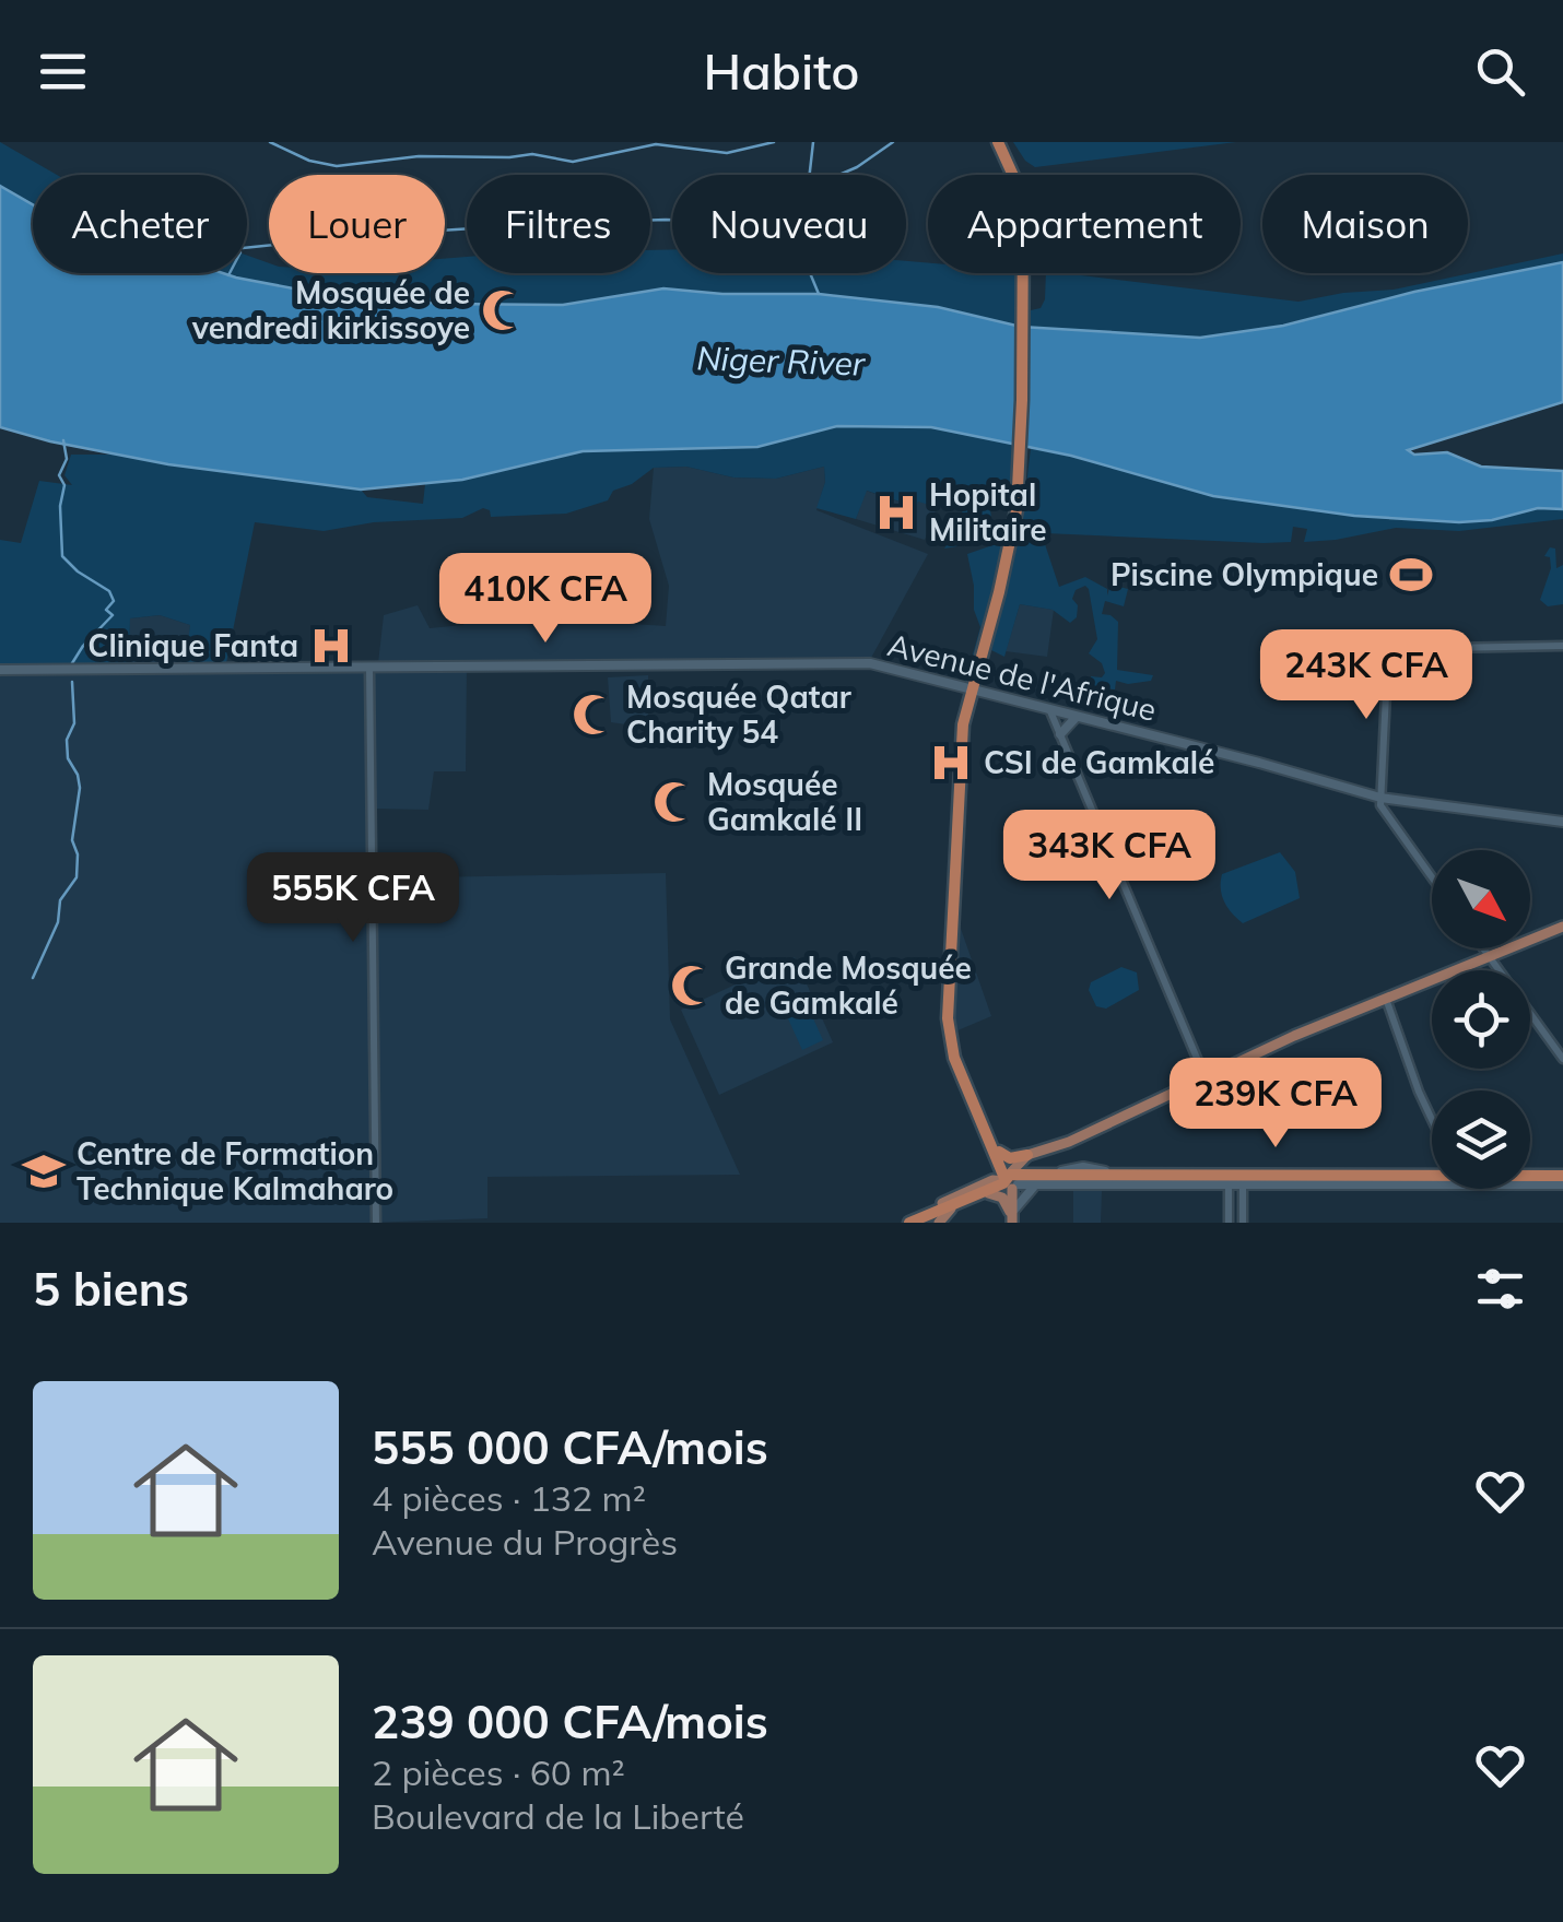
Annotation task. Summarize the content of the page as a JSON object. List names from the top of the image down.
{
  "streets": {
    "main road": ["Avenue de l'Afrique"]
  },
  "water": ["Niger River"],
  "places": {
    "mosque": [
      "Mosquée de vendredi kirkissoye",
      "Mosquée Qatar Charity 54",
      "Mosquée Gamkalé II",
      "Grande Mosquée de Gamkalé"
    ],
    "hospital": ["Hopital Militaire", "Clinique Fanta", "CSI de Gamkalé"],
    "sports": ["Piscine Olympique"],
    "school or university": ["Centre de Formation Technique Kalmaharo"]
  },
  "north": "bottom right",
  "page": {
    "header": "Habito",
    "chip": [
      "Acheter",
      "Louer",
      "Filtres",
      "Nouveau",
      "Appartement",
      "Maison"
    ],
    "price": [
      "410K CFA",
      "243K CFA",
      "343K CFA",
      "555K CFA",
      "239K CFA"
    ],
    "heading": "5 biens",
    "list": [
      {
        "name": "555 000 CFA/mois",
        "note": "4 pièces · 132 m² · Avenue du Progrès"
      },
      {
        "name": "239 000 CFA/mois",
        "note": "2 pièces · 60 m² · Boulevard de la Liberté"
      }
    ]
  }
}
